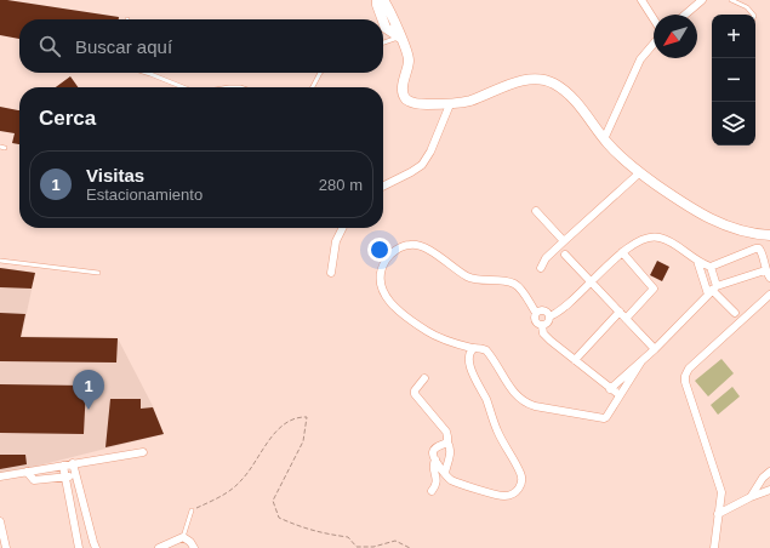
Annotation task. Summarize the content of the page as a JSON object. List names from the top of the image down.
{
  "north": "bottom left",
  "page": {
    "map_buttons": ["+", "−"],
    "search": "Buscar aquí",
    "heading": "Cerca",
    "list": [
      {
        "mark": "1",
        "name": "Visitas",
        "note": "Estacionamiento",
        "value": "280 m"
      }
    ],
    "pins": "1"
  }
}
